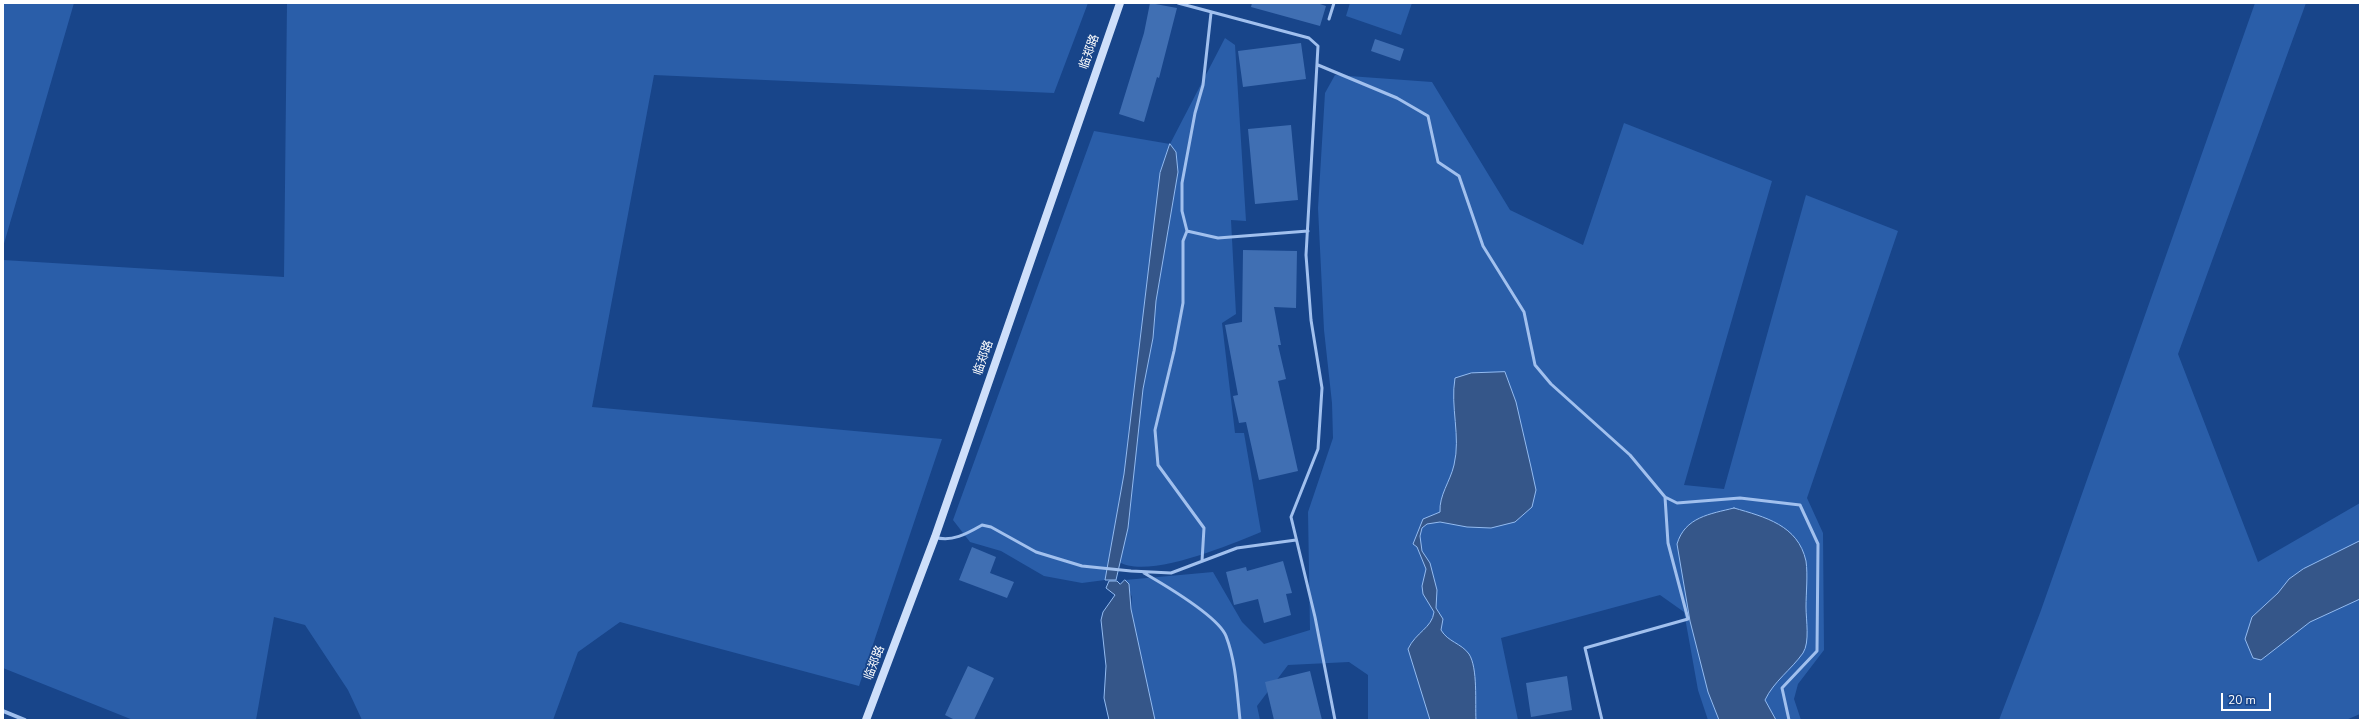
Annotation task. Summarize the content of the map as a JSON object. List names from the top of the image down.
{
  "streets": {
    "main road": ["临郑路"]
  },
  "scale_bar": "20 m"
}
